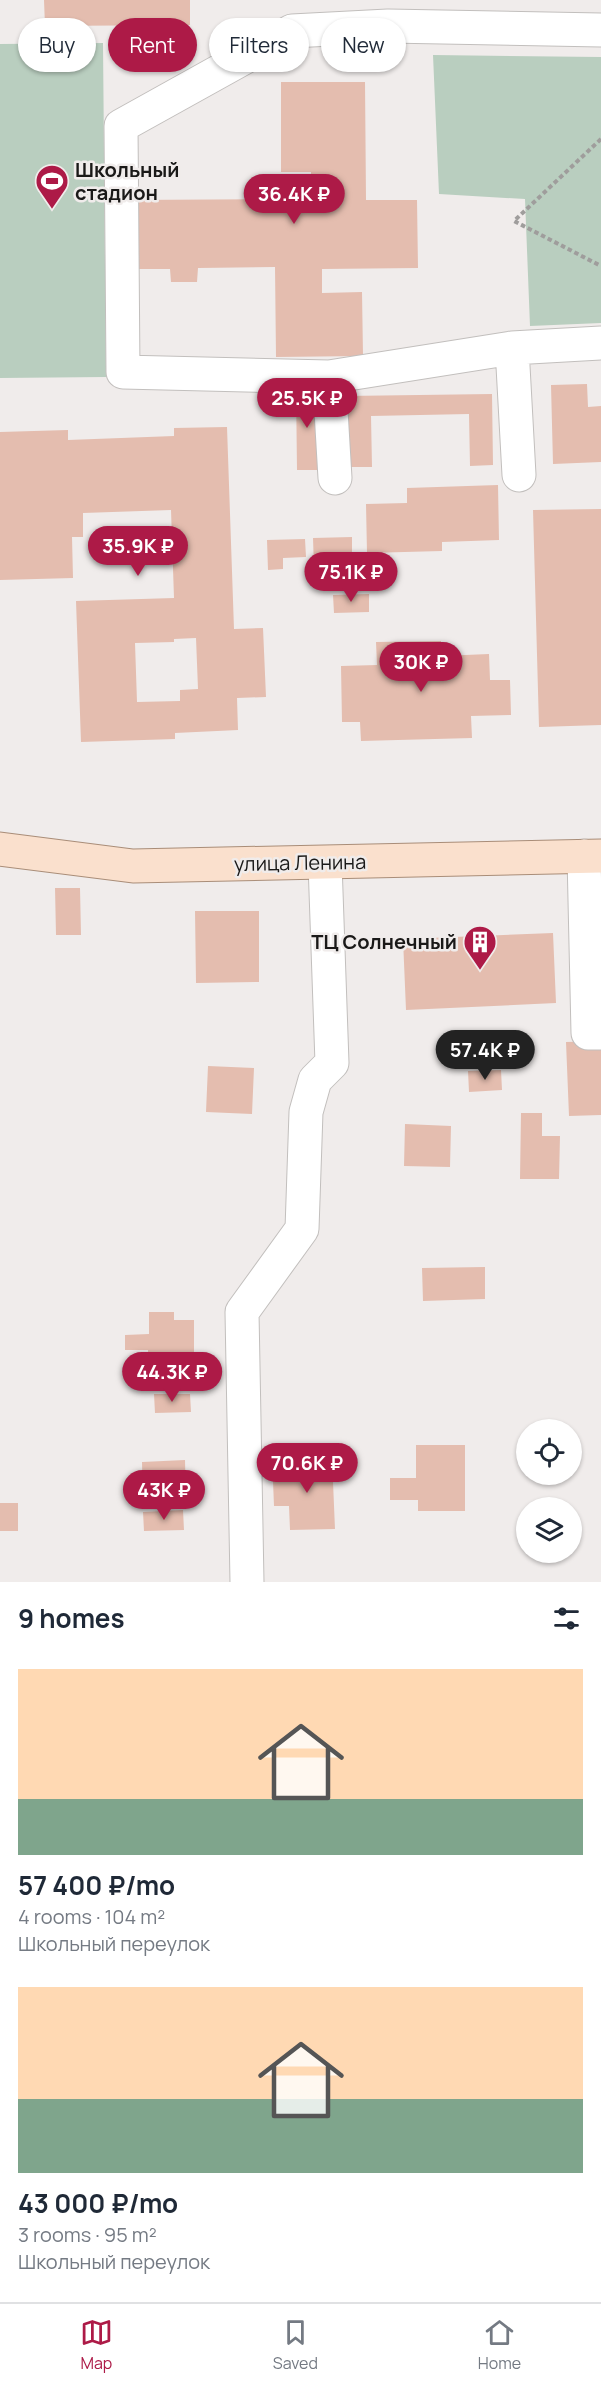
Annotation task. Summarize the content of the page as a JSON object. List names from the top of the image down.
{
  "streets": {
    "main road": ["улица Ленина"]
  },
  "places": {
    "sports": ["Школьный стадион"],
    "building": ["ТЦ Солнечный"]
  },
  "page": {
    "chip": [
      "Buy",
      "Rent",
      "Filters",
      "New"
    ],
    "price": [
      "36.4K ₽",
      "25.5K ₽",
      "35.9K ₽",
      "75.1K ₽",
      "30K ₽",
      "57.4K ₽",
      "44.3K ₽",
      "70.6K ₽",
      "43K ₽"
    ],
    "heading": "9 homes",
    "list": [
      {
        "name": "57 400 ₽/mo",
        "note": "4 rooms · 104 m² · Школьный переулок"
      },
      {
        "name": "43 000 ₽/mo",
        "note": "3 rooms · 95 m² · Школьный переулок"
      }
    ],
    "tabs": ["Map", "Saved", "Home"]
  }
}
